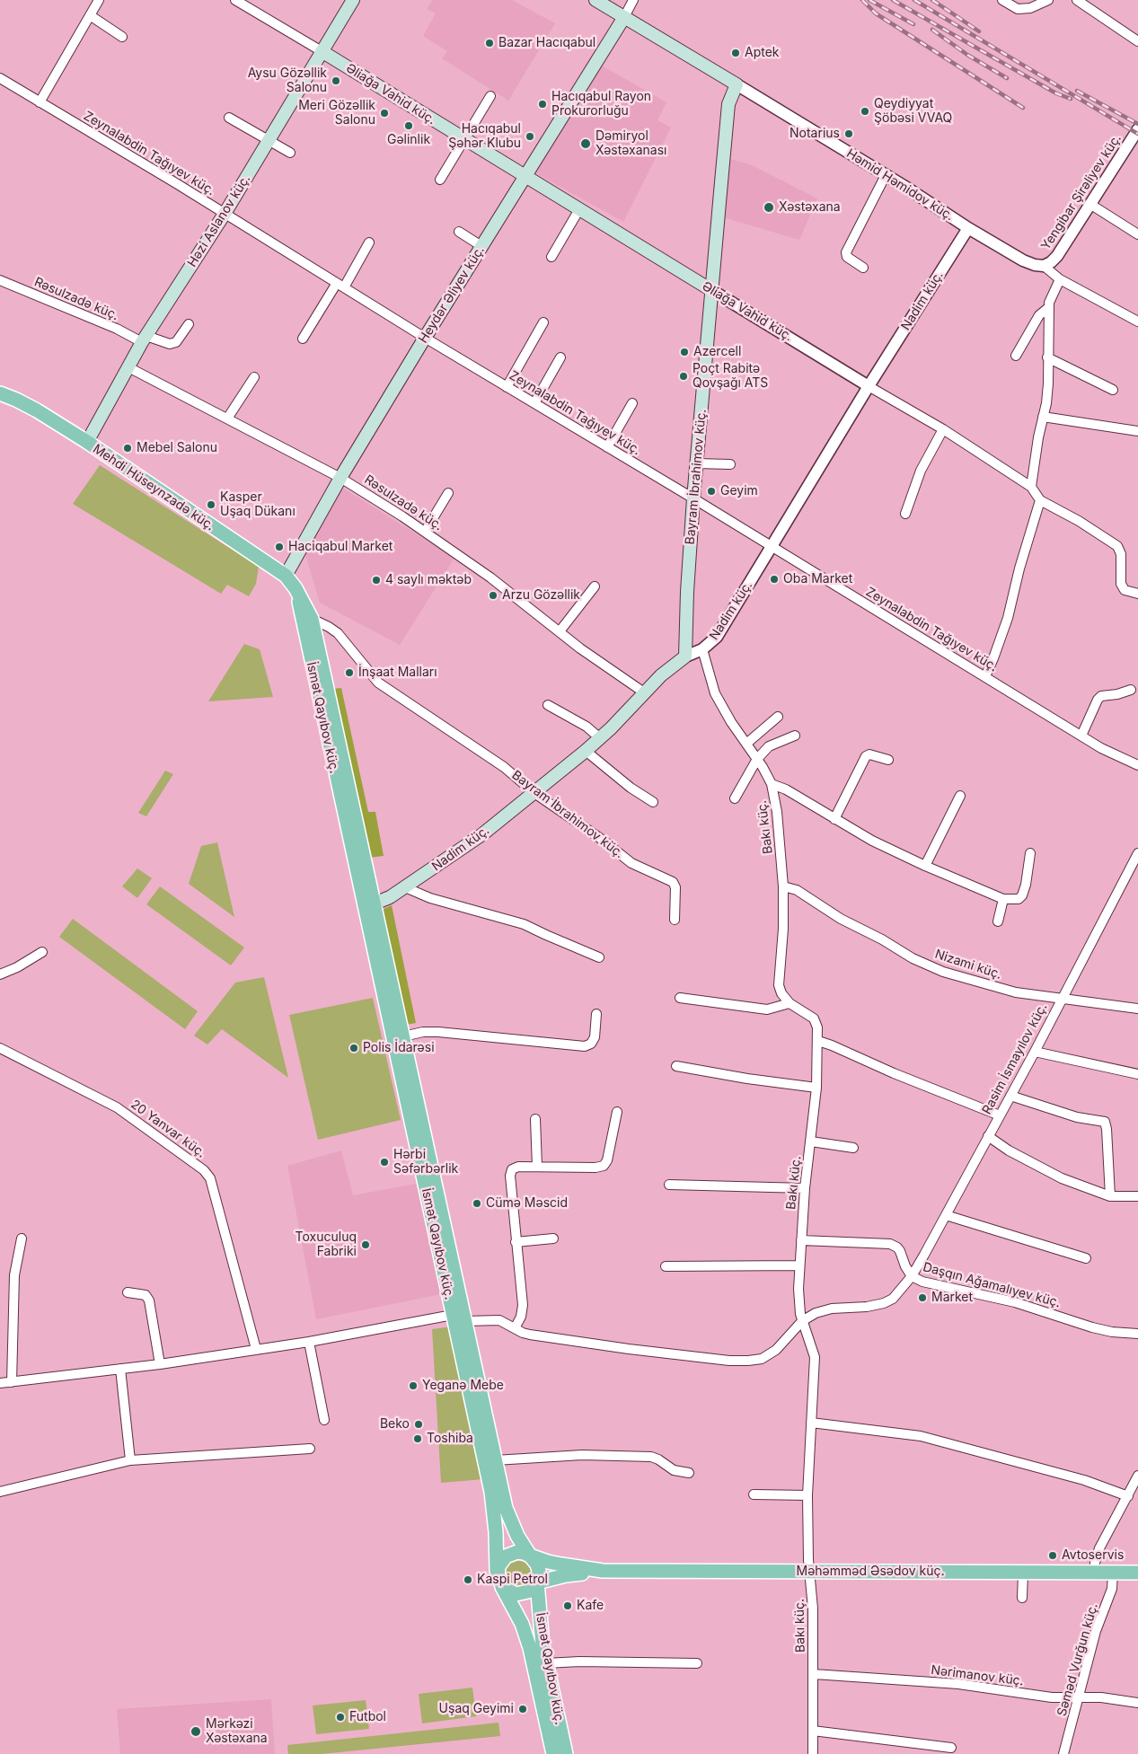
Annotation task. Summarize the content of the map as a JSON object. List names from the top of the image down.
{
  "streets": {
    "main road": [
      "Əliağa Vahid küç.",
      "Həmid Həmidov küç.",
      "Həzi Aslanov küç.",
      "Heydər Əliyev küç.",
      "Nadim küç.",
      "Bayram İbrahimov küç.",
      "Mehdi Hüseynzadə küç.",
      "İsmət Qayıbov küç.",
      "Məhəmməd Əsədov küç."
    ],
    "street": [
      "Zeynalabdin Tağıyev küç.",
      "Yengibar Şirəliyev küç.",
      "Rəsulzadə küç.",
      "Bakı küç.",
      "Nizami küç.",
      "Rasim İsmayılov küç.",
      "20 Yanvar küç.",
      "Daşqın Ağamalıyev küç.",
      "Səməd Vurğun küç.",
      "Nərimanov küç."
    ]
  },
  "crossings": [
    ["Əliağa Vahid küç.", "Həzi Aslanov küç."],
    ["Əliağa Vahid küç.", "Heydər Əliyev küç."],
    ["Əliağa Vahid küç.", "Nadim küç."],
    ["Əliağa Vahid küç.", "Bayram İbrahimov küç."],
    ["Zeynalabdin Tağıyev küç.", "Həzi Aslanov küç."],
    ["Zeynalabdin Tağıyev küç.", "Heydər Əliyev küç."],
    ["Zeynalabdin Tağıyev küç.", "Nadim küç."],
    ["Zeynalabdin Tağıyev küç.", "Bayram İbrahimov küç."],
    ["Həmid Həmidov küç.", "Yengibar Şirəliyev küç."],
    ["Həmid Həmidov küç.", "Heydər Əliyev küç."],
    ["Həmid Həmidov küç.", "Nadim küç."],
    ["Həmid Həmidov küç.", "Bayram İbrahimov küç."],
    ["Həzi Aslanov küç.", "Rəsulzadə küç."],
    ["Həzi Aslanov küç.", "Mehdi Hüseynzadə küç."],
    ["Heydər Əliyev küç.", "Rəsulzadə küç."],
    ["Heydər Əliyev küç.", "Mehdi Hüseynzadə küç."],
    ["Rəsulzadə küç.", "Nadim küç."],
    ["Nadim küç.", "Bayram İbrahimov küç."],
    ["Nadim küç.", "İsmət Qayıbov küç."],
    ["Nadim küç.", "Bakı küç."],
    ["Bayram İbrahimov küç.", "İsmət Qayıbov küç."],
    ["Mehdi Hüseynzadə küç.", "İsmət Qayıbov küç."],
    ["Bakı küç.", "Nizami küç."],
    ["Bakı küç.", "Daşqın Ağamalıyev küç."],
    ["Bakı küç.", "Məhəmməd Əsədov küç."],
    ["Bakı küç.", "Nərimanov küç."],
    ["Nizami küç.", "Rasim İsmayılov küç."],
    ["Rasim İsmayılov küç.", "Daşqın Ağamalıyev küç."],
    ["Məhəmməd Əsədov küç.", "Səməd Vurğun küç."],
    ["Səməd Vurğun küç.", "Nərimanov küç."]
  ],
  "places": [
    "Bazar Hacıqabul",
    "Aptek",
    "Aysu Gözəllik Salonu",
    "Hacıqabul Rayon Prokurorluğu",
    "Qeydiyyat Şöbəsi VVAQ",
    "Meri Gözəllik Salonu",
    "Gəlinlik",
    "Notarius",
    "Hacıqabul Şəhər Klubu",
    "Dəmiryol Xəstəxanası",
    "Xəstəxana",
    "Azercell",
    "Poçt Rabitə Qovşağı ATS",
    "Mebel Salonu",
    "Geyim",
    "Kasper Uşaq Dükanı",
    "Haciqabul Market",
    "Oba Market",
    "4 saylı məktəb",
    "Arzu Gözəllik",
    "İnşaat Malları",
    "Polis İdarəsi",
    "Hərbi Səfərbərlik",
    "Cümə Məscid",
    "Toxuculuq Fabriki",
    "Market",
    "Yeganə Mebe",
    "Beko",
    "Toshiba",
    "Avtoservis",
    "Kaspi Petrol",
    "Kafe",
    "Uşaq Geyimi",
    "Futbol",
    "Mərkəzi Xəstəxana"
  ]
}
